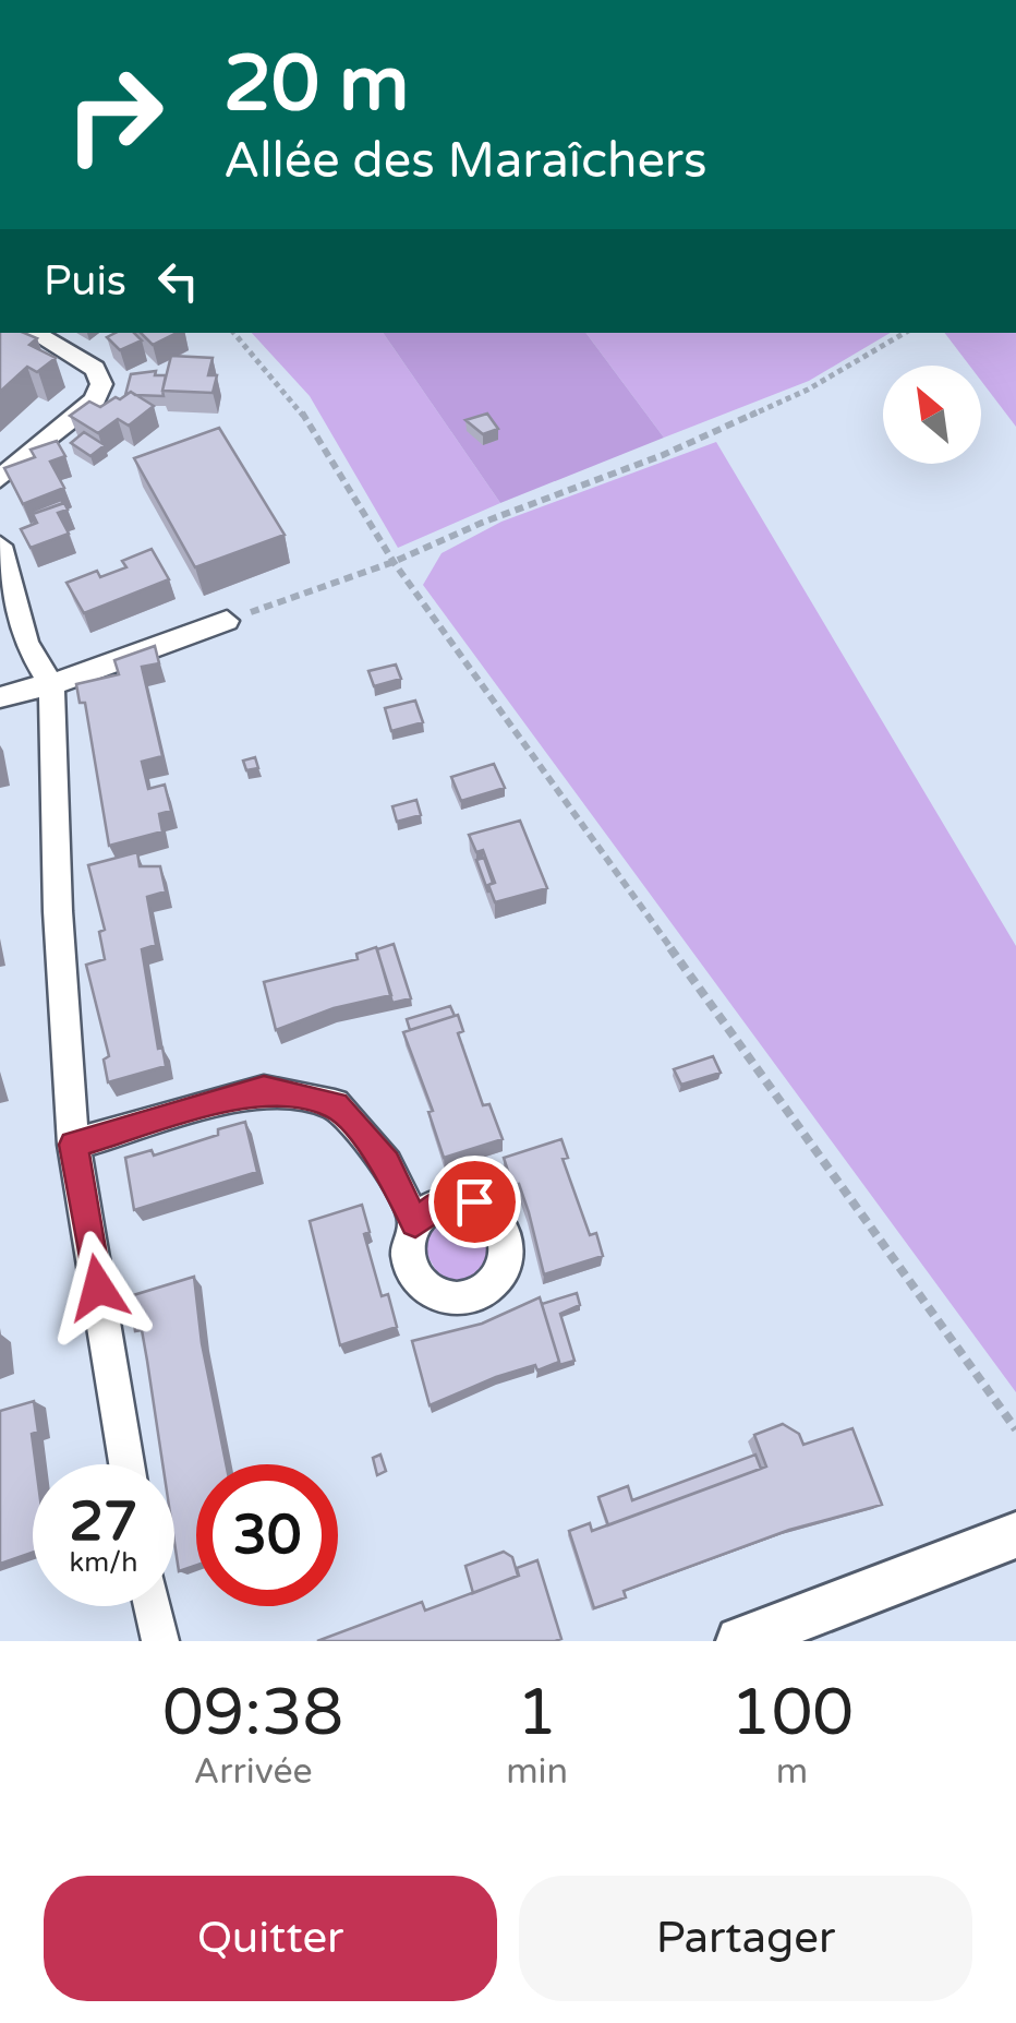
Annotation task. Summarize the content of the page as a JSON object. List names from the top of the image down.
{
  "north": "top left",
  "page": {
    "turn": ["20 m", "Allée des Maraîchers"],
    "then": "Puis",
    "speed": "27 km/h",
    "limit": "30",
    "eta": [
      "09:38",
      "Arrivée",
      "1",
      "min",
      "100",
      "m"
    ],
    "buttons": ["Quitter", "Partager"]
  }
}
